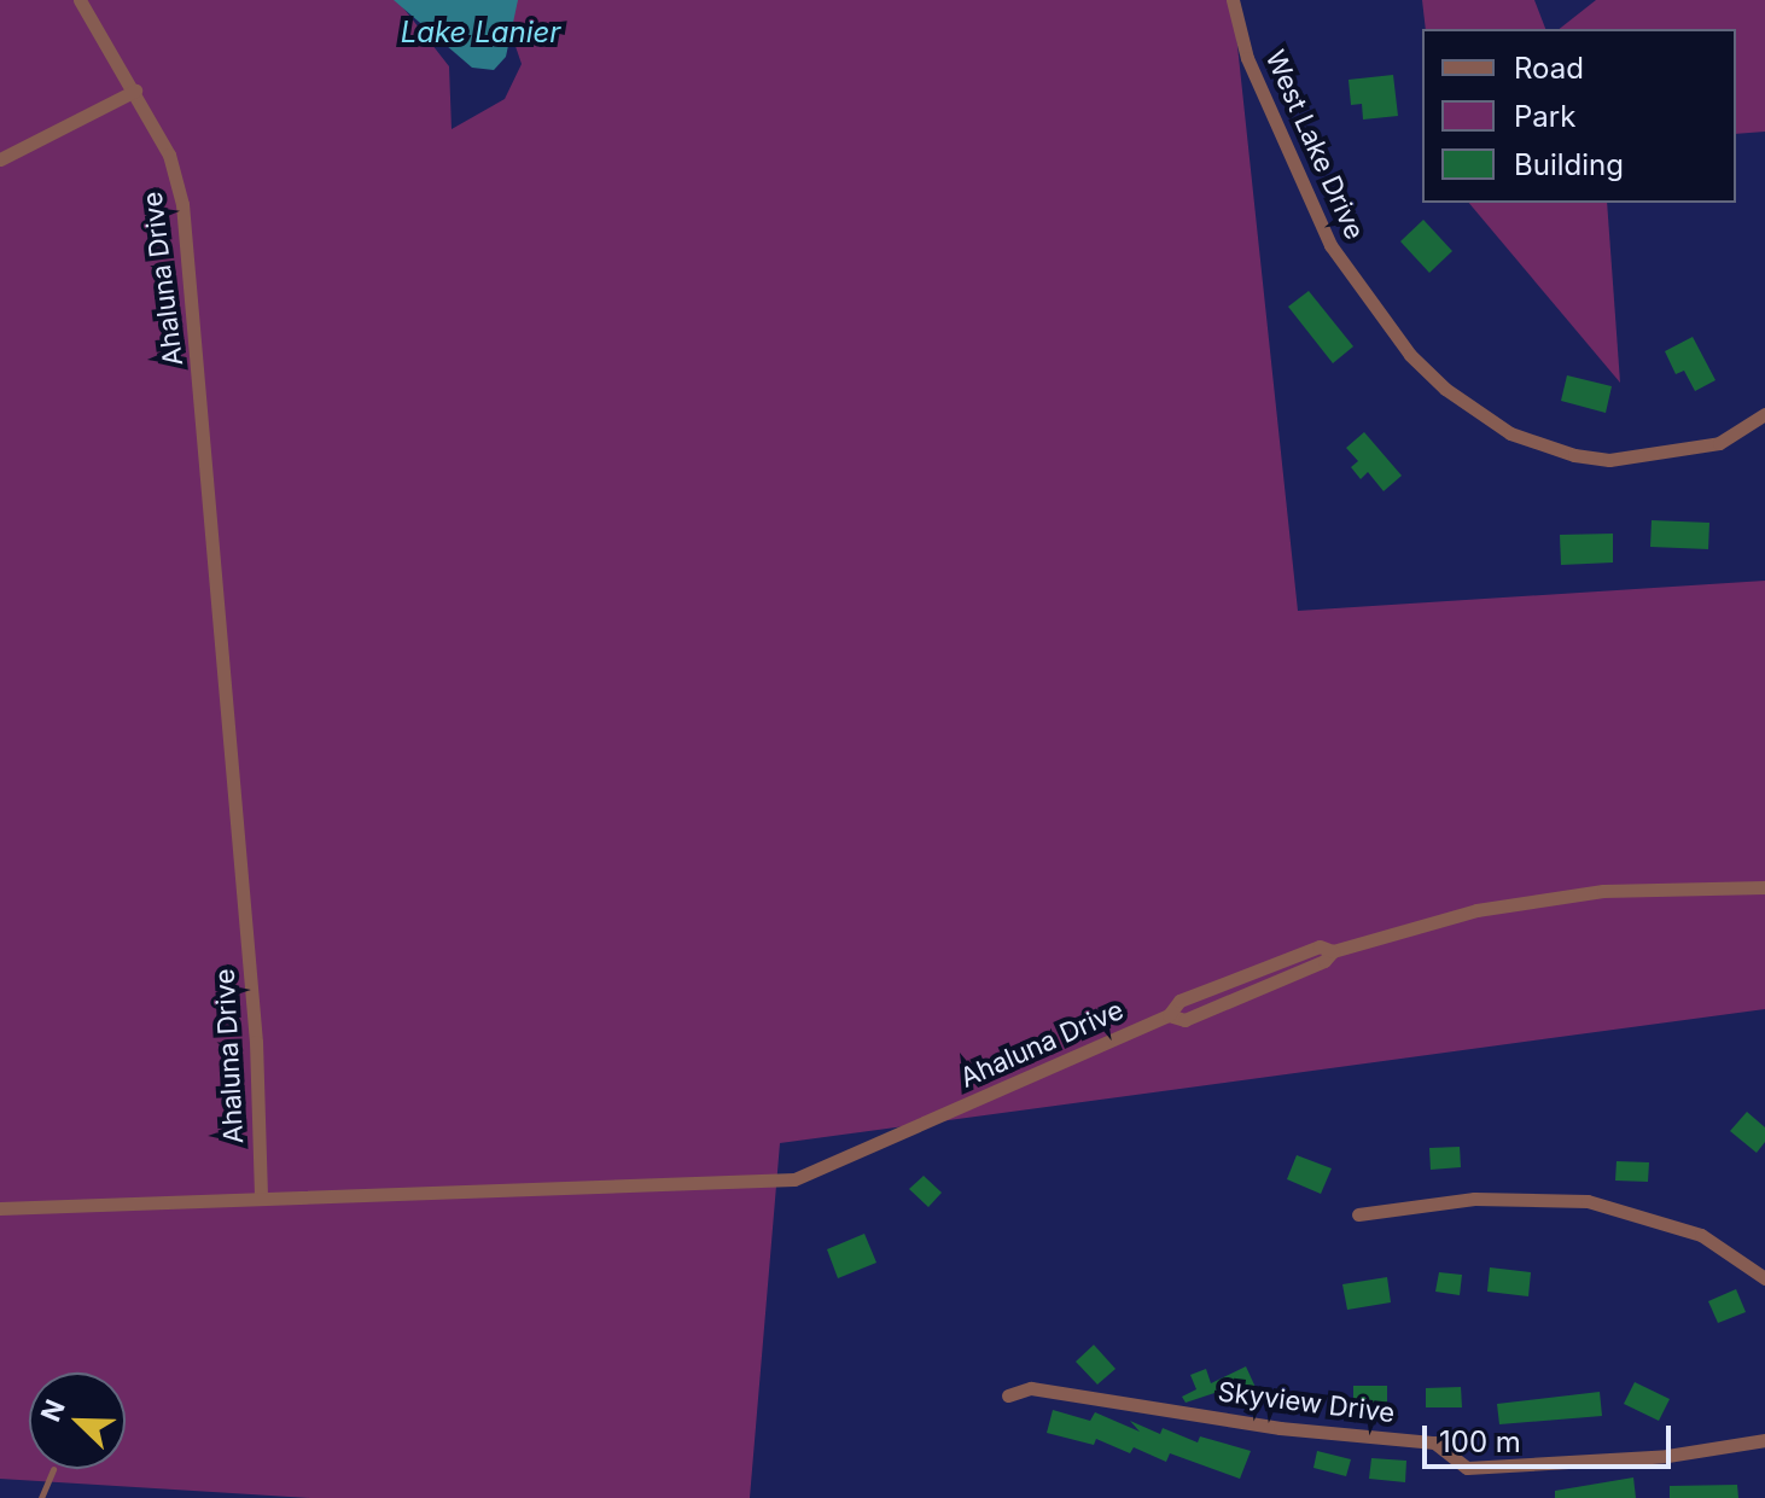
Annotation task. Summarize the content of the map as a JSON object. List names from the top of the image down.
{
  "streets": {
    "street": ["West Lake Drive", "Ahaluna Drive", "Skyview Drive"]
  },
  "water": ["Lake Lanier"],
  "legend": ["Road", "Park", "Building"],
  "scale_bar": "100 m",
  "north": "top left"
}
